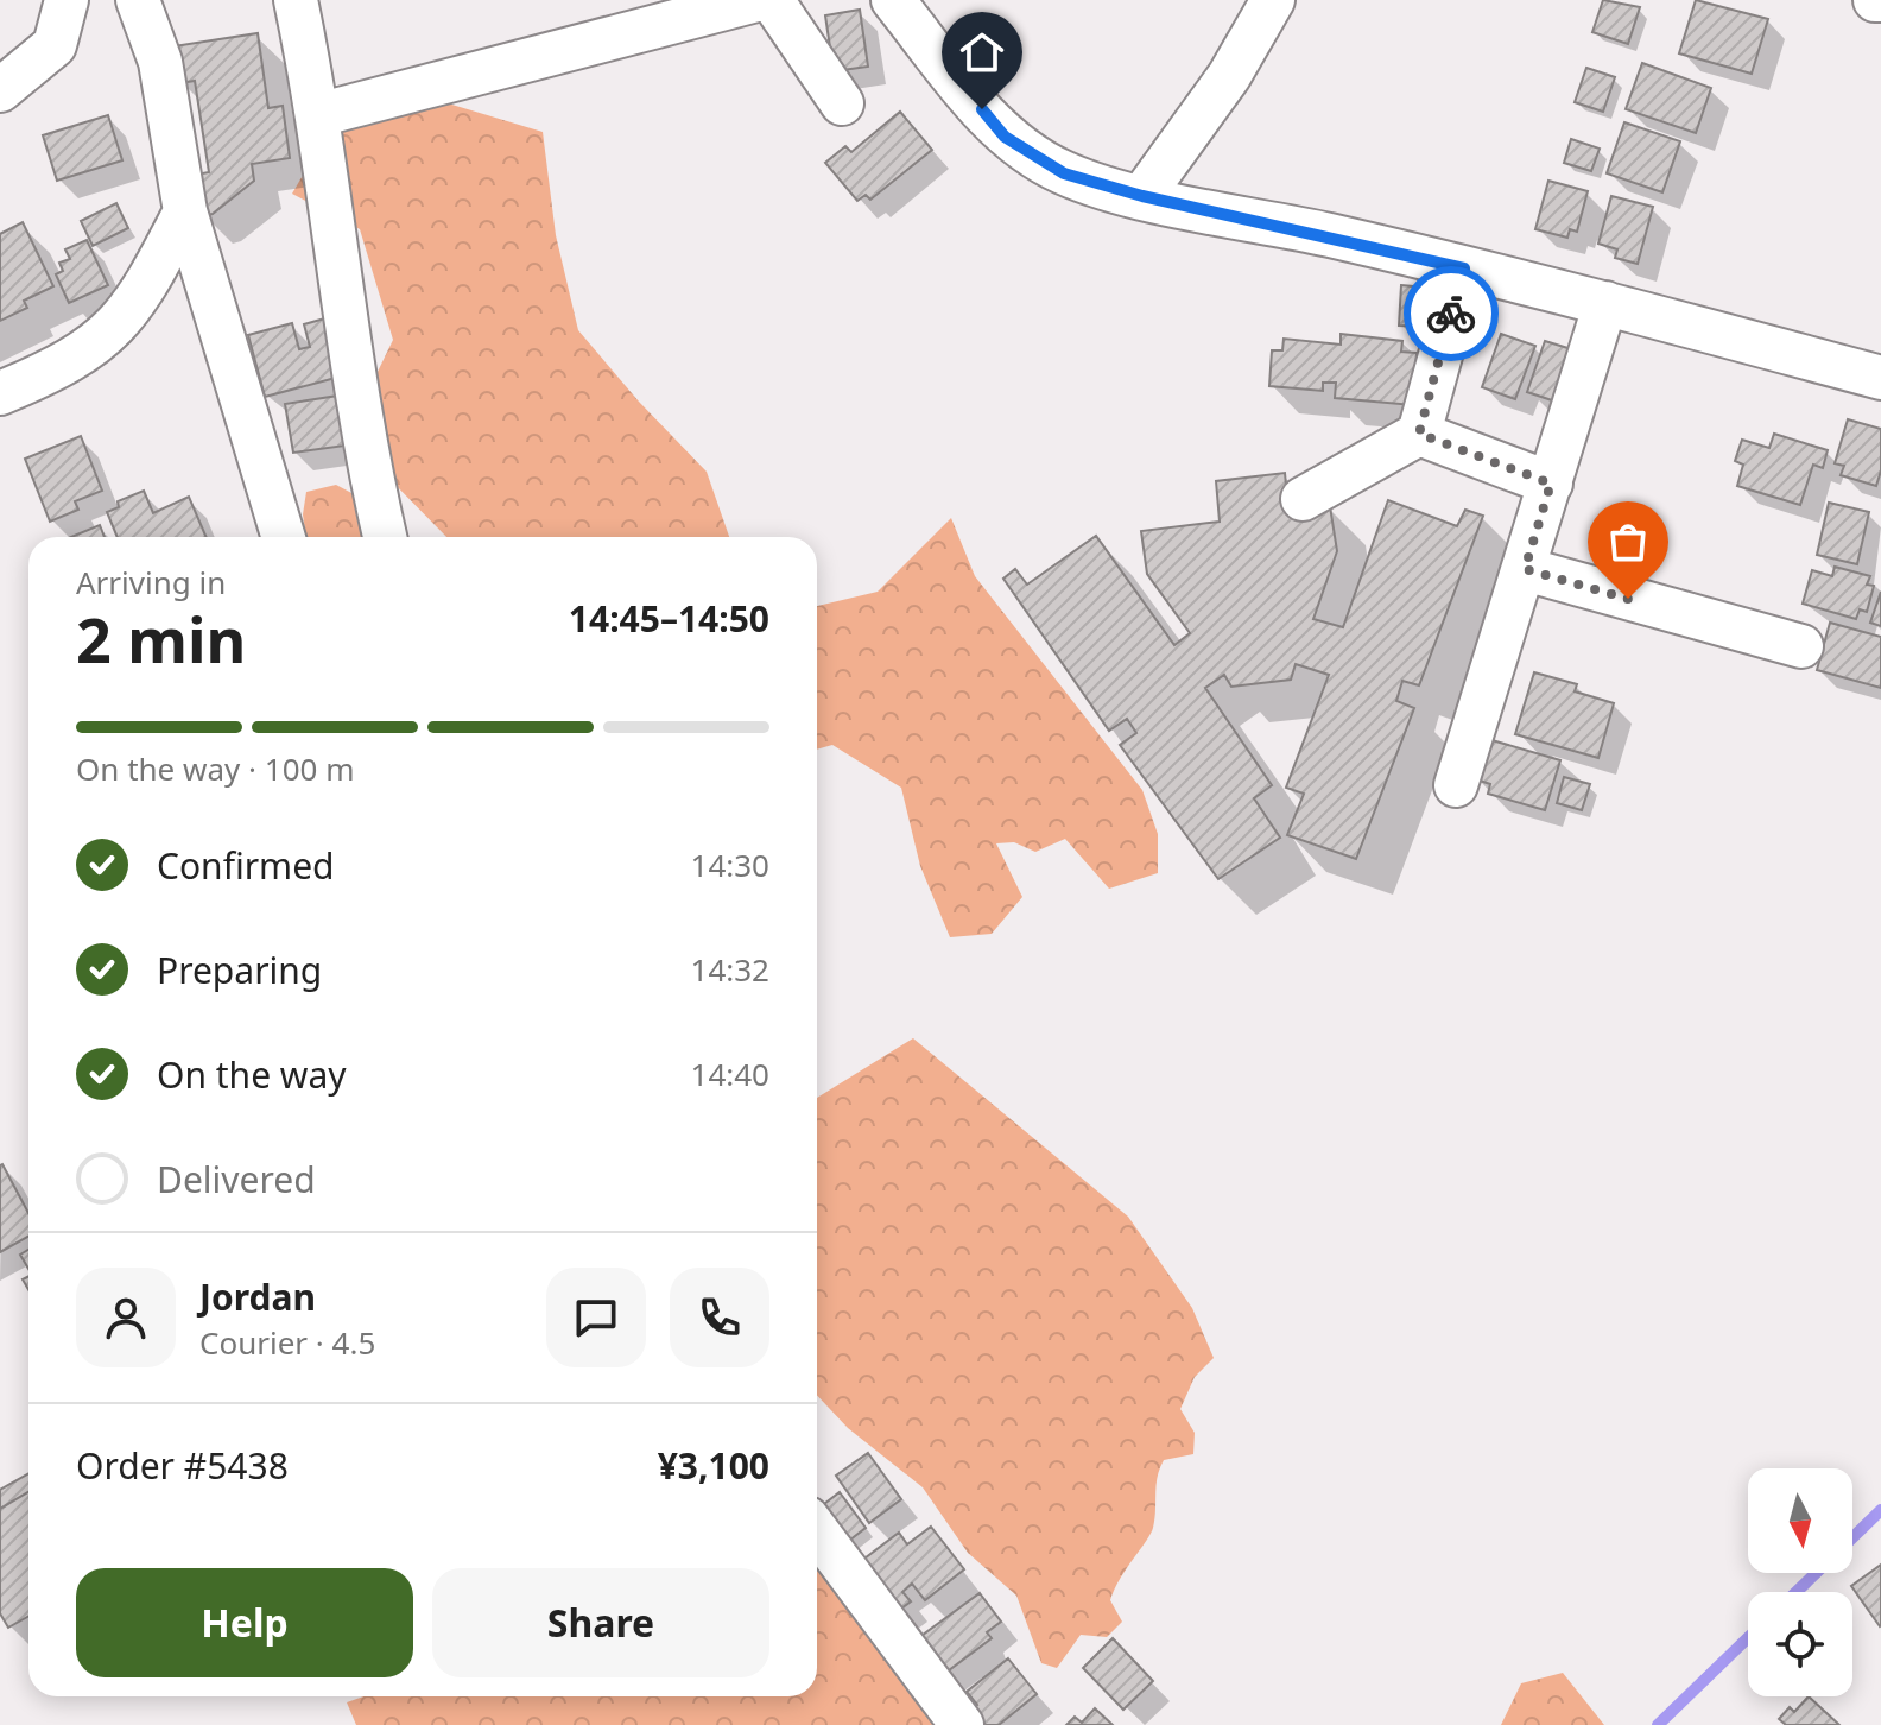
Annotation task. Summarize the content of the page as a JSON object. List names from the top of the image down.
{
  "north": "bottom",
  "page": {
    "heading": ["2 min", "Arriving in", "14:45–14:50"],
    "panel": [
      "Jordan",
      "Courier · 4.5",
      "Order #5438",
      "¥3,100"
    ],
    "bar": "On the way · 100 m",
    "list": [
      ["Confirmed", "14:30"],
      ["Preparing", "14:32"],
      ["On the way", "14:40"],
      "Delivered"
    ],
    "buttons": ["Help", "Share"]
  }
}
